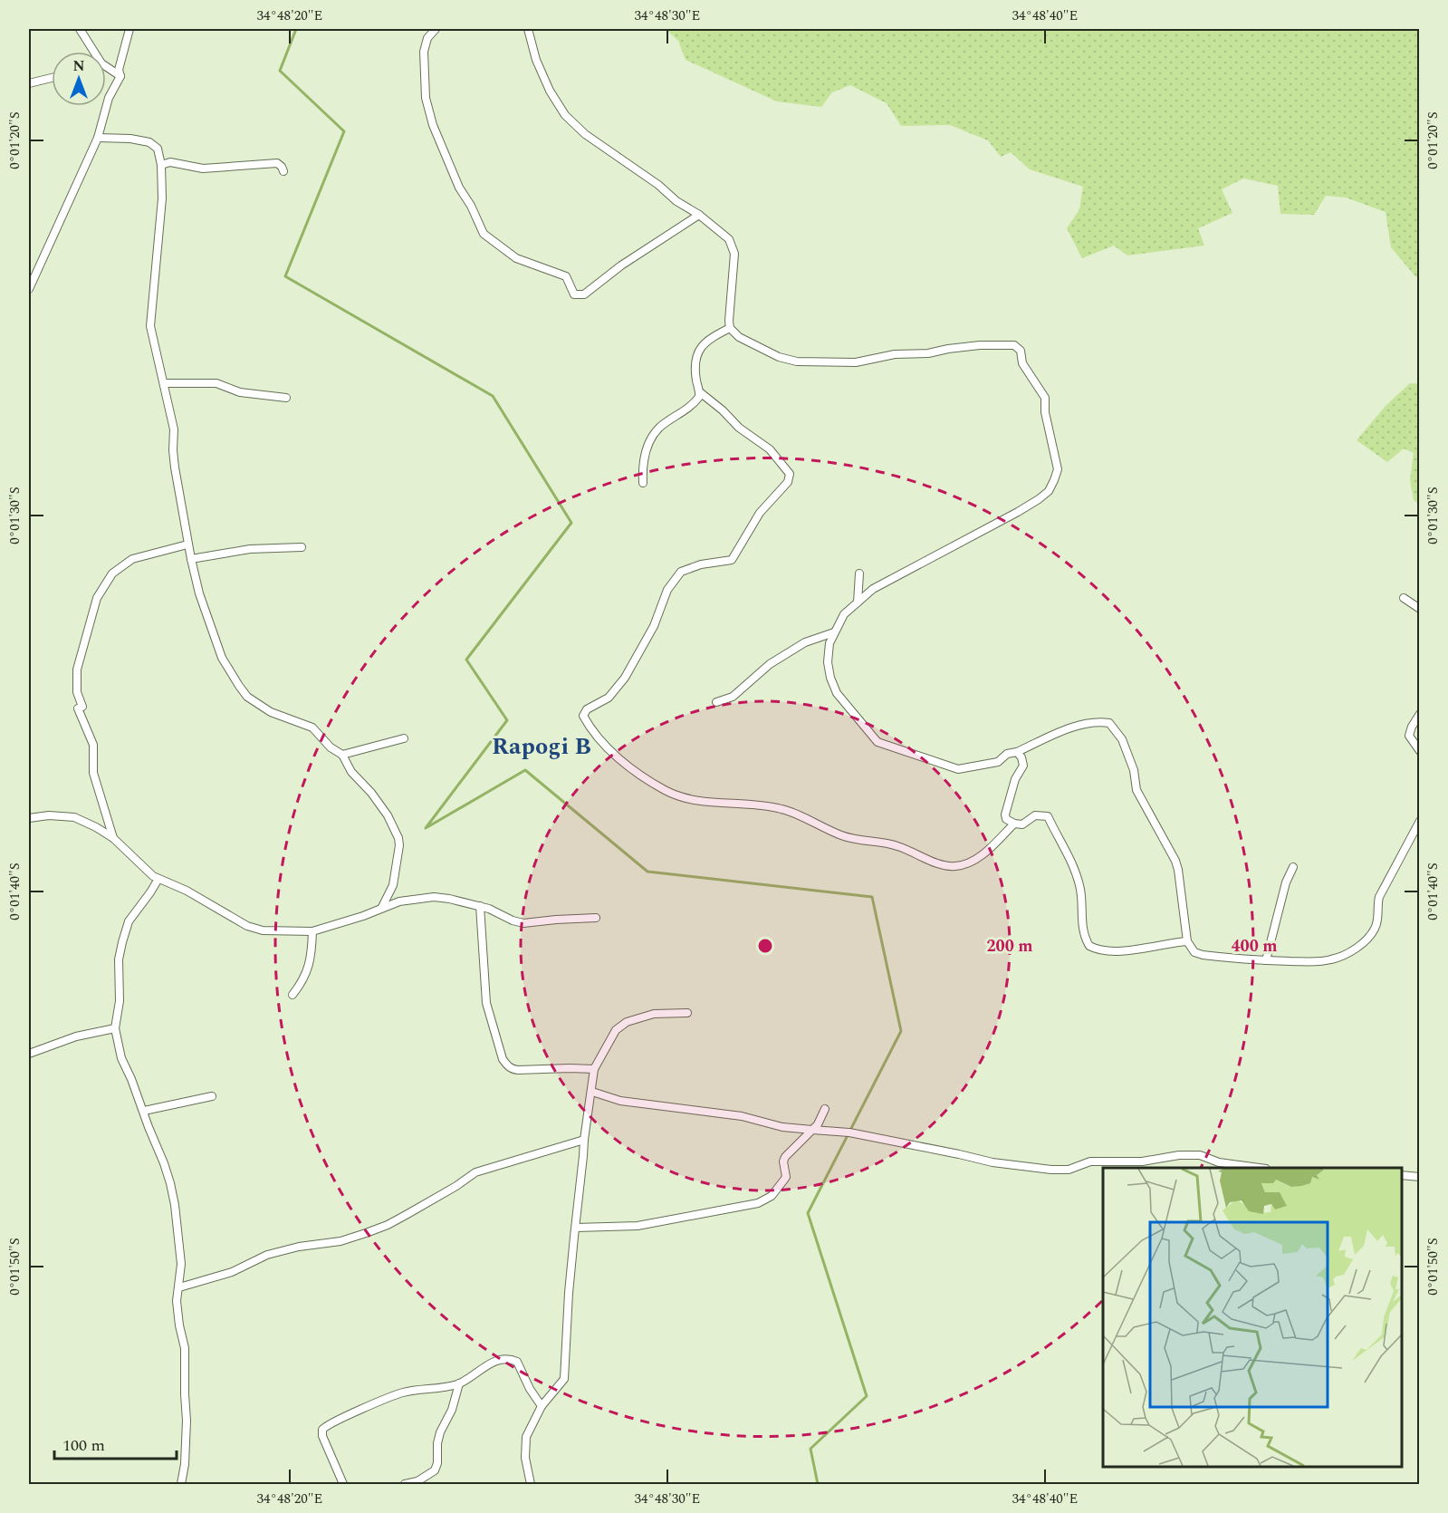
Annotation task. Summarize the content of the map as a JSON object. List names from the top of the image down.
{
  "districts": ["Rapogi B"],
  "scale_bar": "100 m",
  "north": "top",
  "coordinates": [
    "34°48'20\"E",
    "34°48'30\"E",
    "34°48'40\"E",
    "0°01'20\"S",
    "0°01'30\"S",
    "0°01'40\"S",
    "0°01'50\"S"
  ],
  "rings": ["200 m", "400 m"]
}
